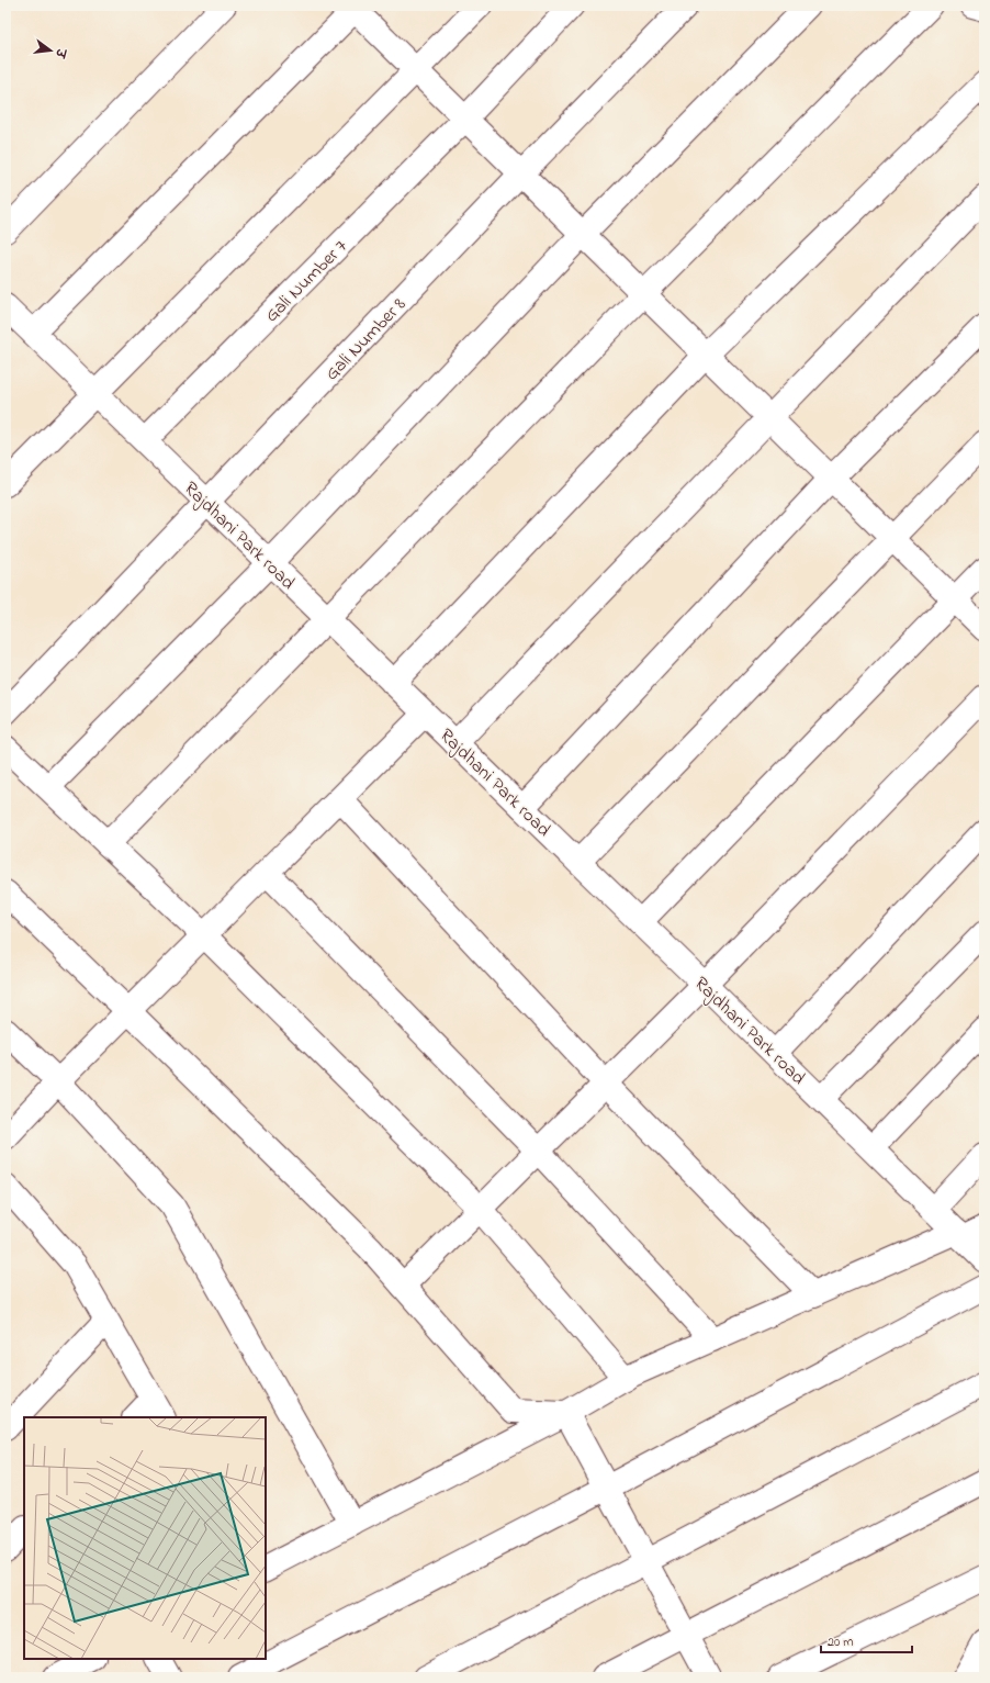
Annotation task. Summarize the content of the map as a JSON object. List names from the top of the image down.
{
  "streets": {
    "street": ["Gali Number 7", "Gali Number 8", "Rajdhani Park road"]
  },
  "crossings": [
    ["Gali Number 7", "Rajdhani Park road"],
    ["Gali Number 8", "Rajdhani Park road"]
  ],
  "scale_bar": "20 m",
  "north": "right"
}
